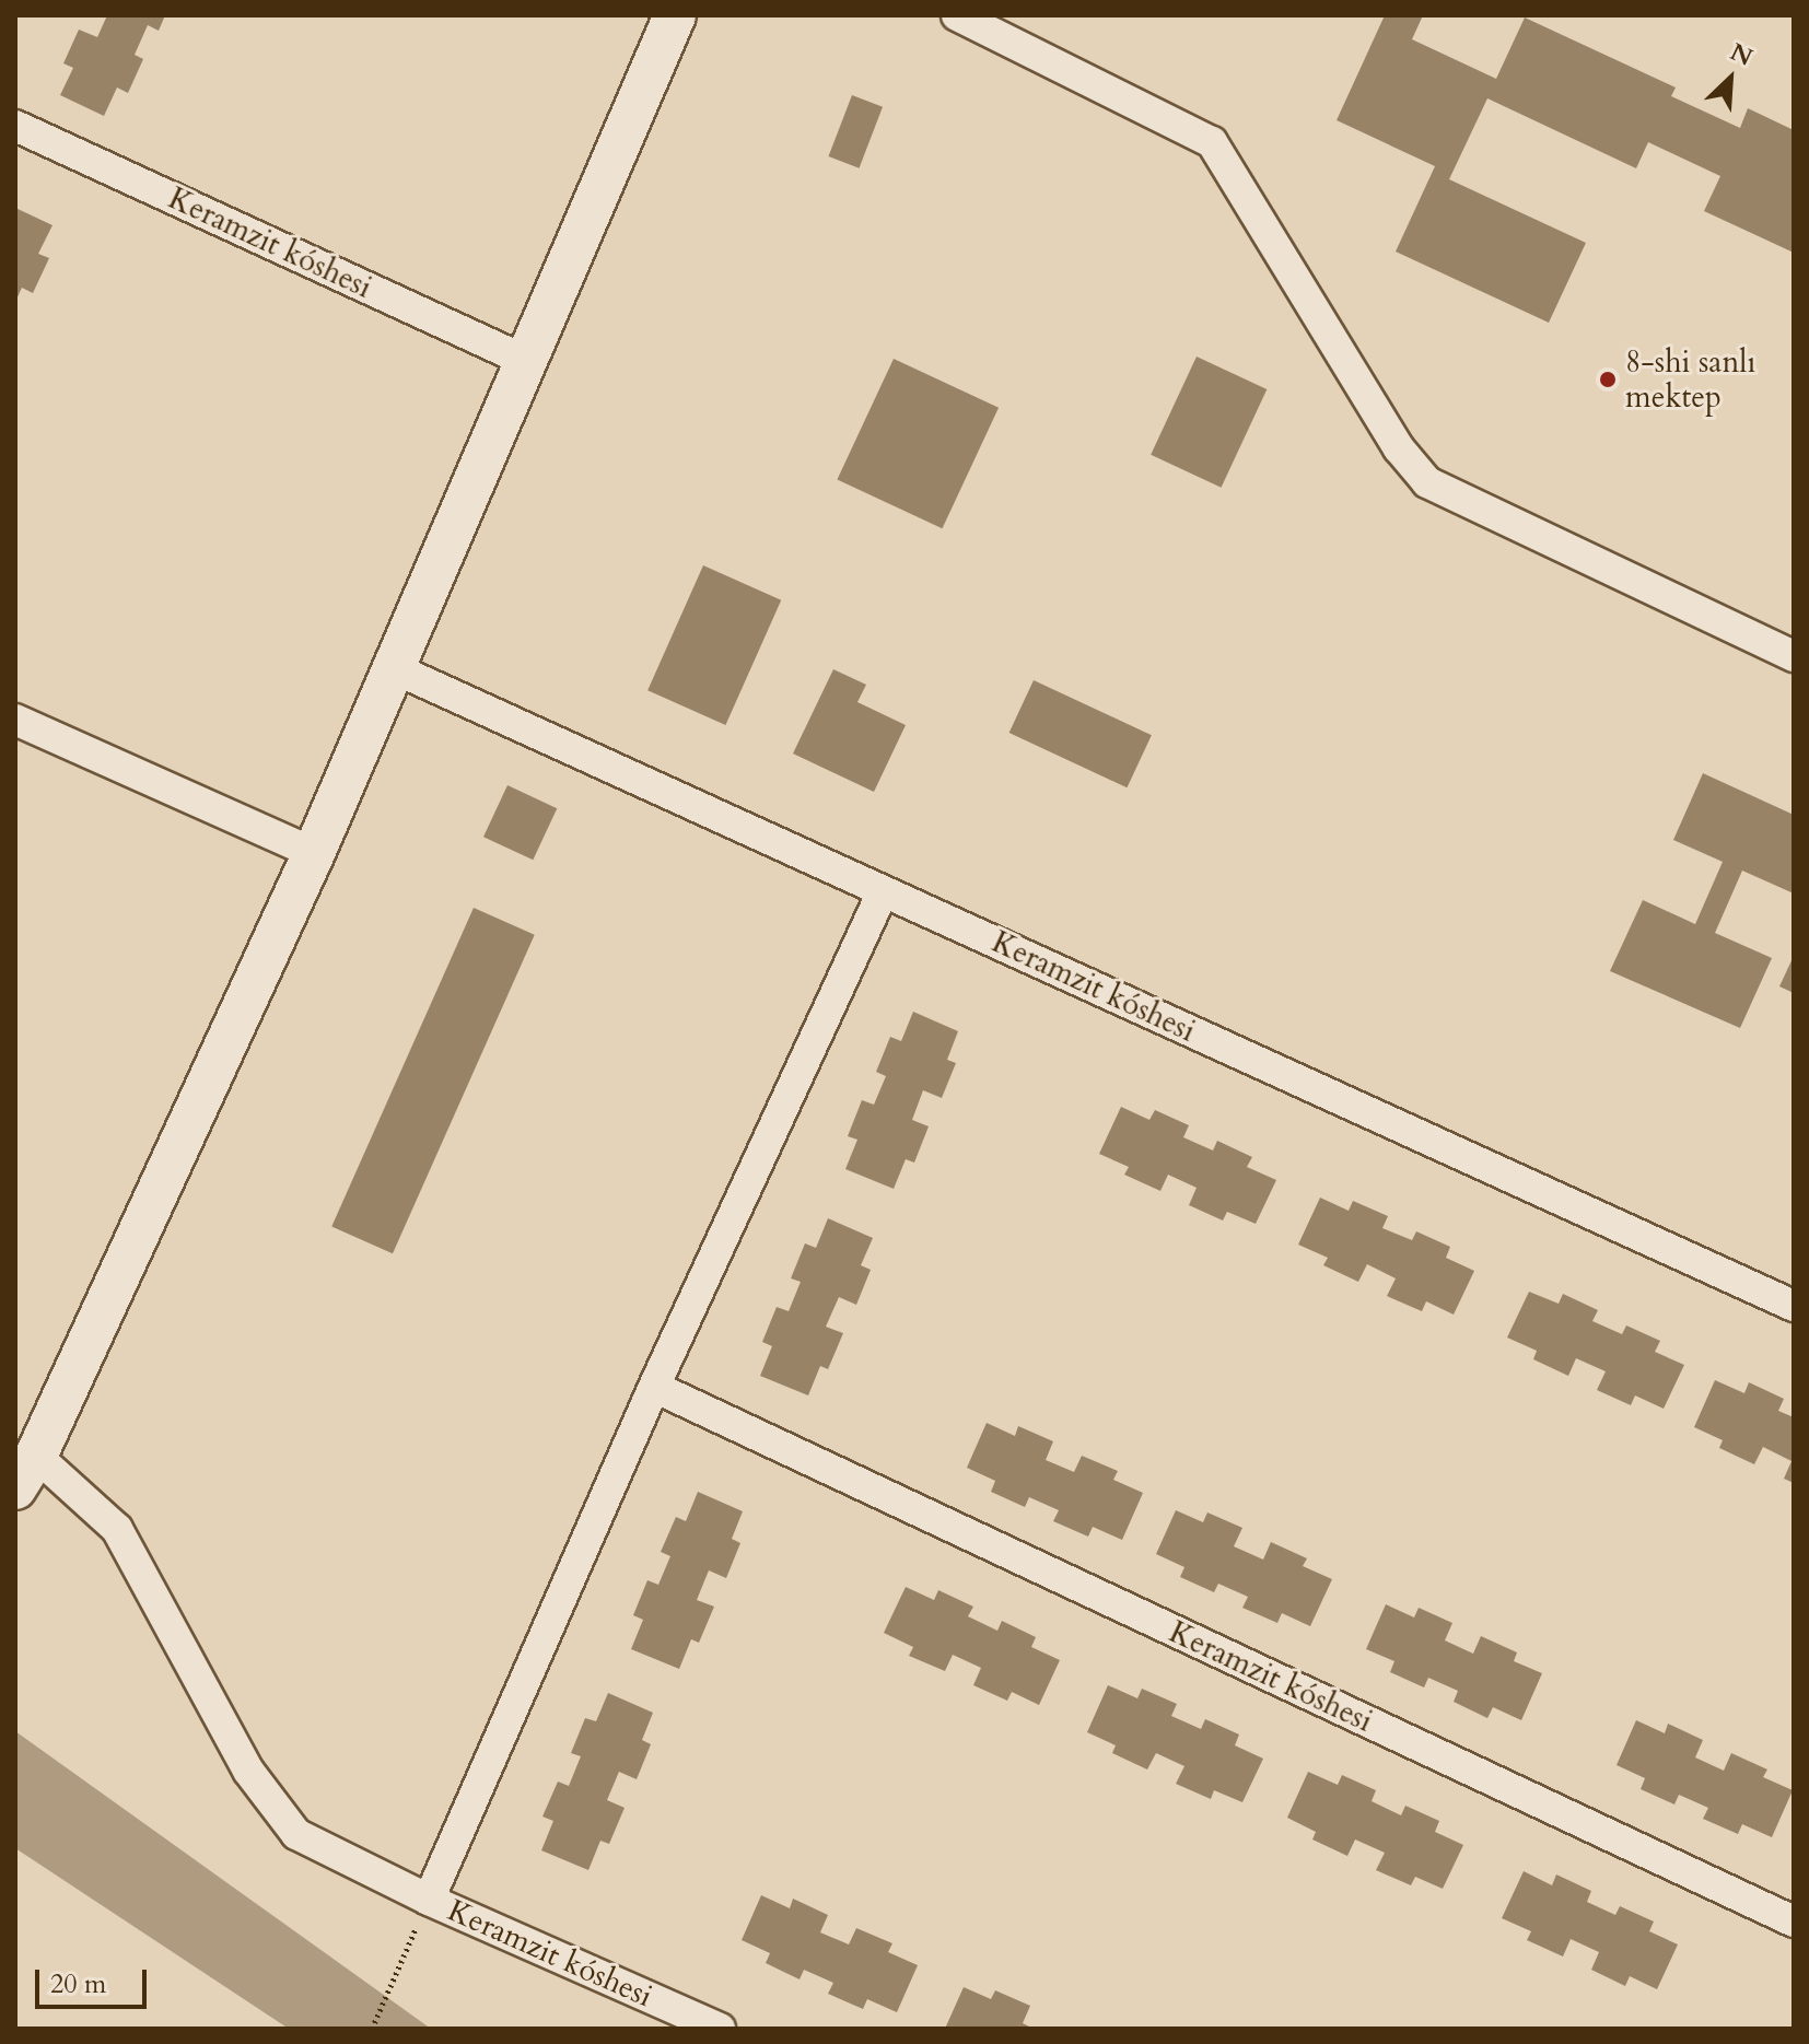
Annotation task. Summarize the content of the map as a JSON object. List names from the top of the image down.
{
  "streets": {
    "street": ["Keramzit kóshesi"]
  },
  "places": ["8-shi sanlı mektep"],
  "scale_bar": "20 m",
  "north": "top right"
}
